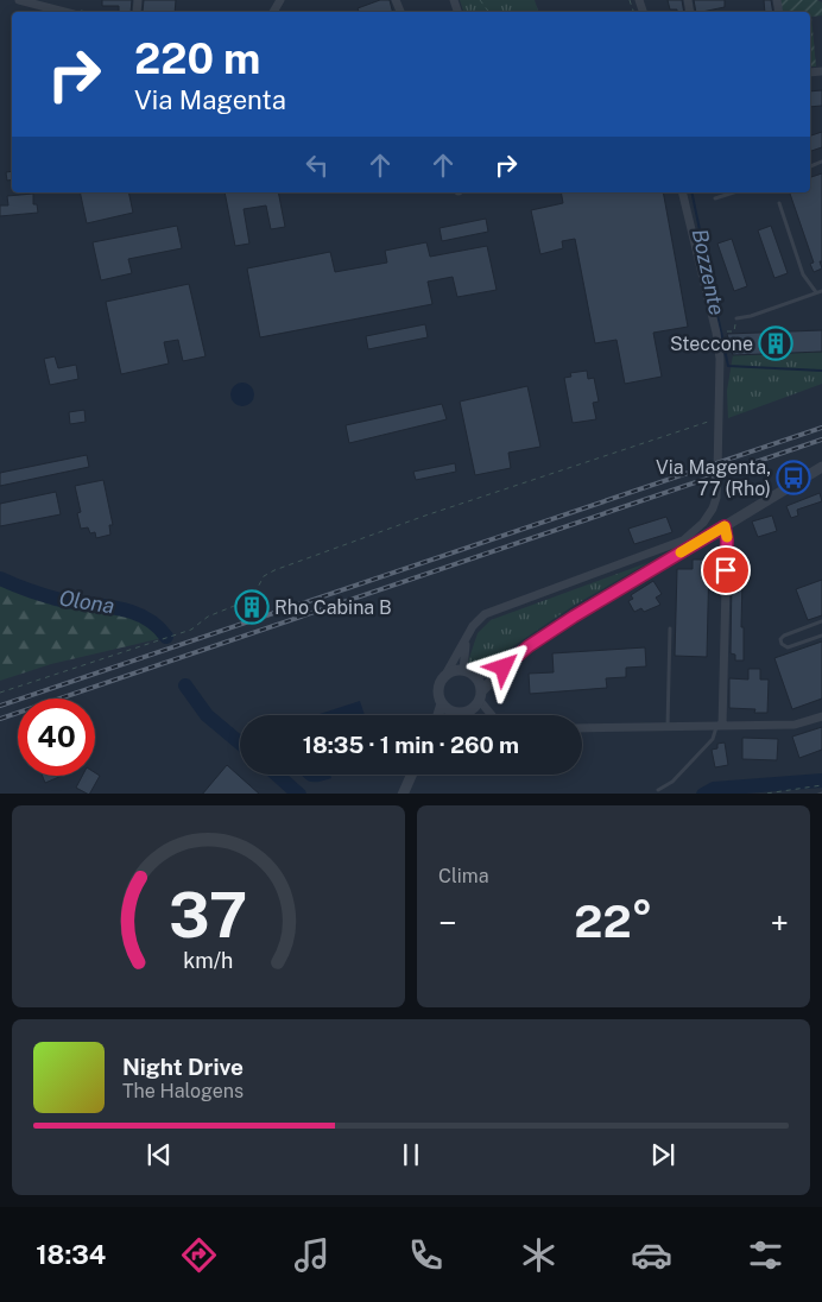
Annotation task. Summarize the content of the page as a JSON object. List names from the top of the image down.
{
  "water": ["Bozzente", "Olona"],
  "places": {
    "building": ["Steccone", "Rho Cabina B"],
    "bus stop": ["Via Magenta, 77 (Rho)"]
  },
  "page": {
    "turn": ["220 m", "Via Magenta"],
    "limit": "40",
    "trip": "18:35 · 1 min · 260 m",
    "tile": "Clima",
    "heat": ["−", "22°", "+"],
    "song": ["Night Drive", "The Halogens"],
    "tabs": "18:34",
    "gauge": ["37", "km/h"]
  }
}
